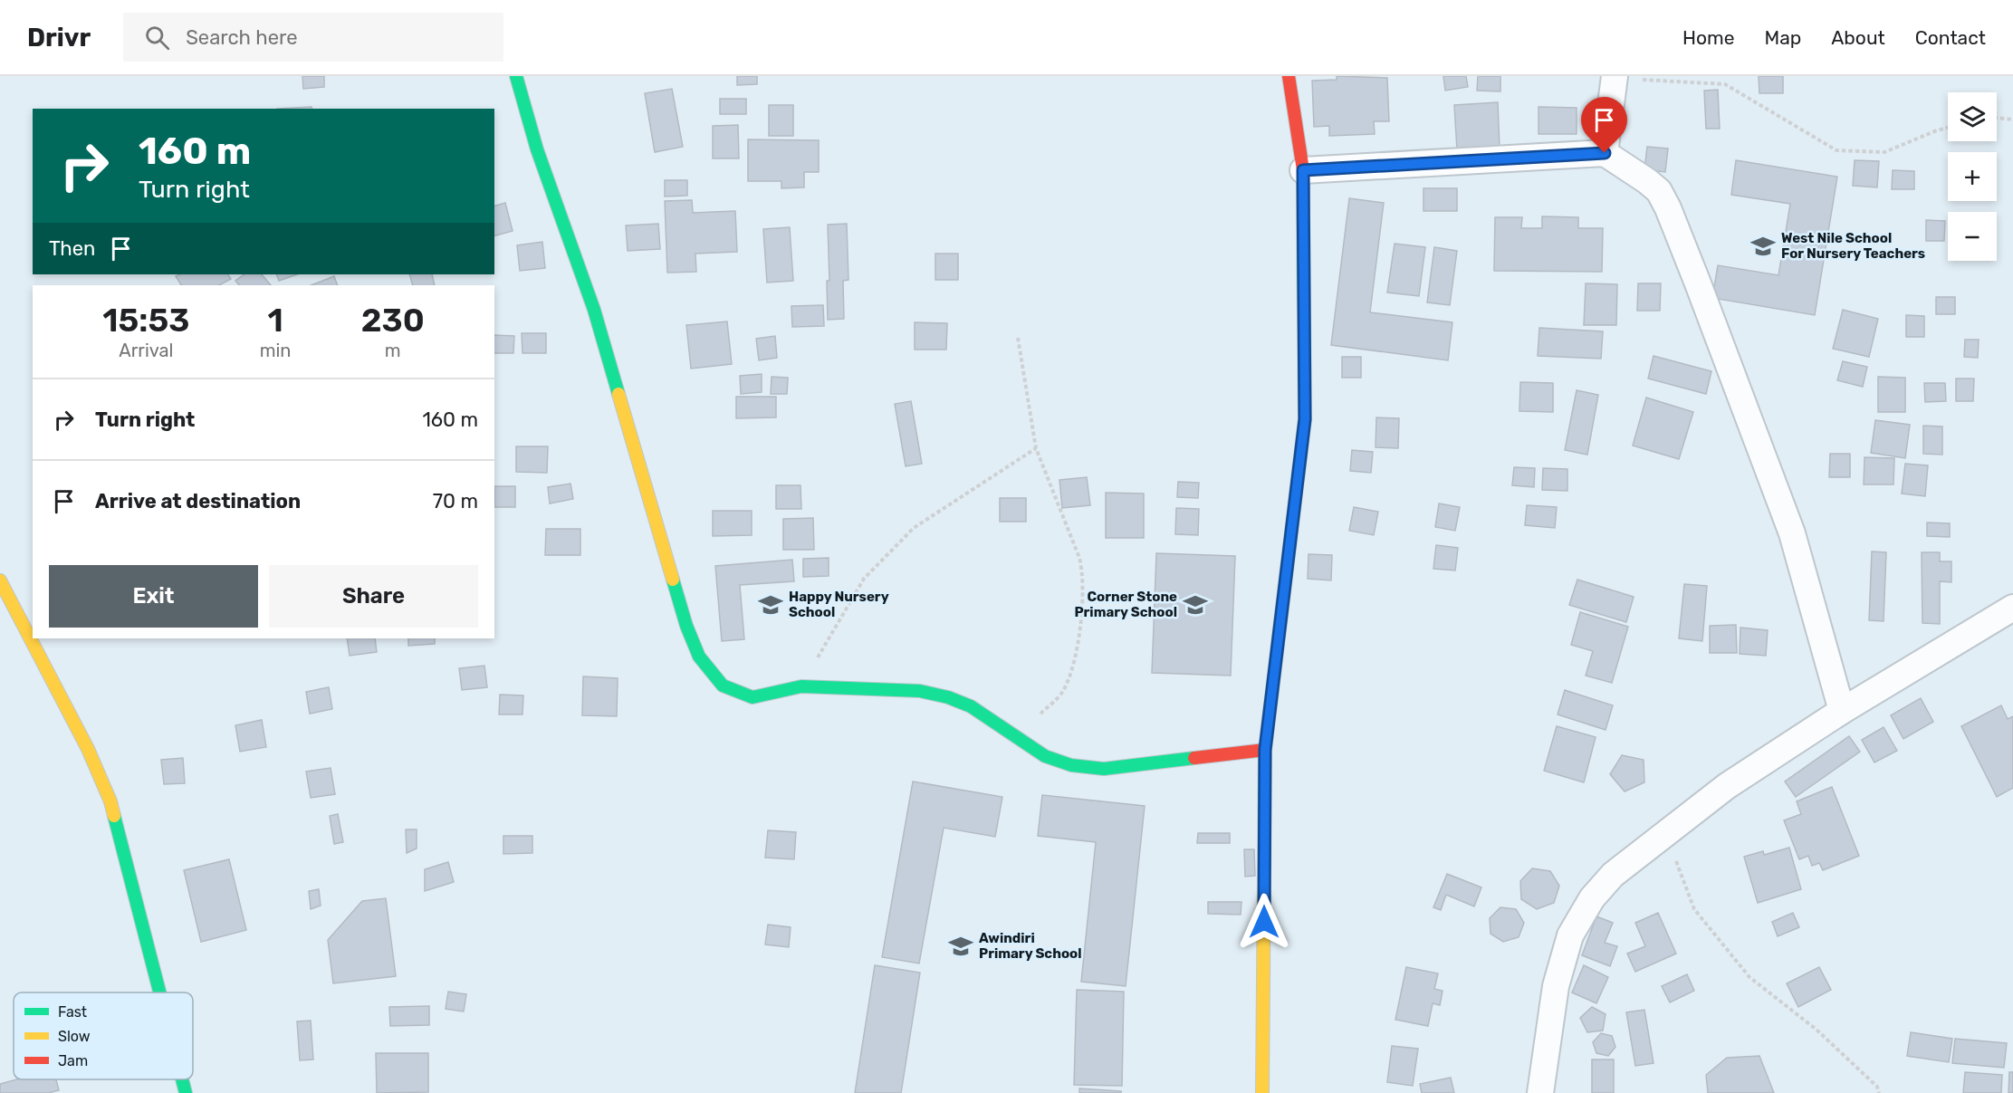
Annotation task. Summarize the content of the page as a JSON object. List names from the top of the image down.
{
  "places": {
    "school or university": [
      "West Nile School For Nursery Teachers",
      "Happy Nursery School",
      "Corner Stone Primary School",
      "Awindiri Primary School"
    ]
  },
  "legend": ["Fast", "Slow", "Jam"],
  "page": {
    "header": "Drivr",
    "search": "Search here",
    "nav": [
      "Home",
      "Map",
      "About",
      "Contact"
    ],
    "map_buttons": ["+", "−"],
    "turn": ["160 m", "Turn right"],
    "then": "Then",
    "eta": [
      "15:53",
      "Arrival",
      "1",
      "min",
      "230",
      "m"
    ],
    "list": [
      {
        "name": "Turn right",
        "value": "160 m"
      },
      {
        "name": "Arrive at destination",
        "value": "70 m"
      }
    ],
    "buttons": ["Exit", "Share"]
  }
}
